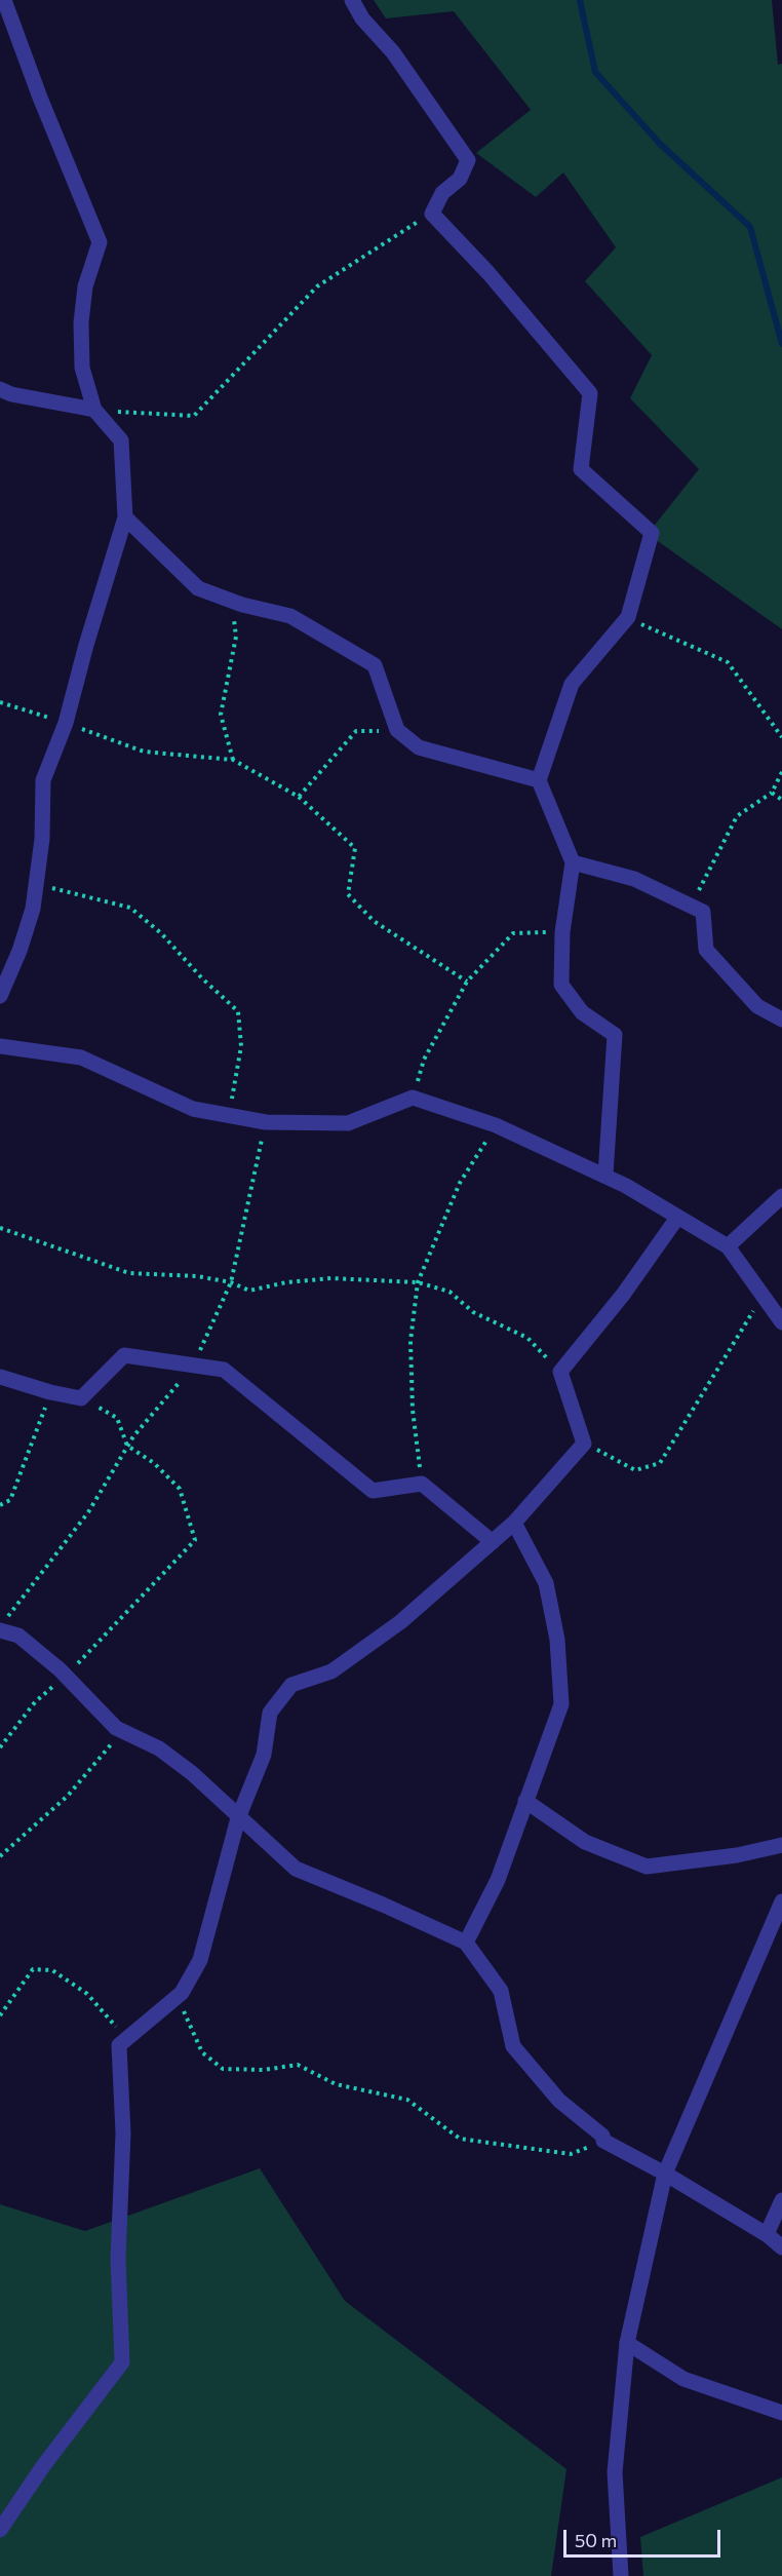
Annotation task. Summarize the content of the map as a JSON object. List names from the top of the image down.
{
  "scale_bar": "50 m"
}
